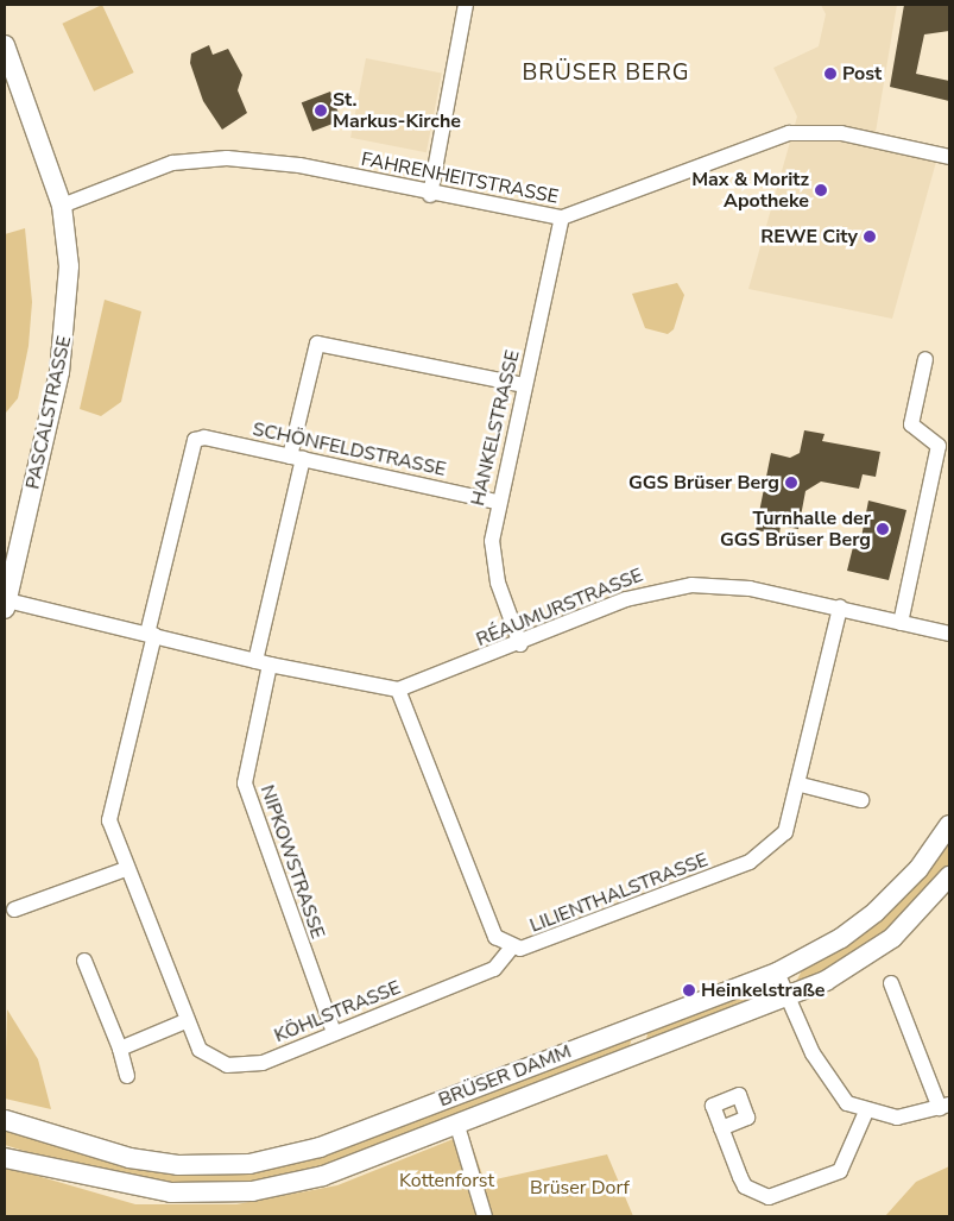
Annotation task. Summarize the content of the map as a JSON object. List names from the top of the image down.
{
  "streets": {
    "street": [
      "FAHRENHEITSTRASSE",
      "PASCALSTRASSE",
      "HANKELSTRASSE",
      "SCHÖNFELDSTRASSE",
      "RÉAUMURSTRASSE",
      "NIPKOWSTRASSE",
      "LILIENTHALSTRASSE",
      "KÖHLSTRASSE",
      "BRÜSER DAMM"
    ]
  },
  "crossings": [
    ["FAHRENHEITSTRASSE", "PASCALSTRASSE"],
    ["FAHRENHEITSTRASSE", "HANKELSTRASSE"],
    ["HANKELSTRASSE", "SCHÖNFELDSTRASSE"],
    ["HANKELSTRASSE", "RÉAUMURSTRASSE"],
    ["SCHÖNFELDSTRASSE", "KÖHLSTRASSE"],
    ["RÉAUMURSTRASSE", "LILIENTHALSTRASSE"],
    ["NIPKOWSTRASSE", "KÖHLSTRASSE"],
    ["LILIENTHALSTRASSE", "KÖHLSTRASSE"]
  ],
  "districts": ["BRÜSER BERG"],
  "parks": ["Kottenforst", "Brüser Dorf"],
  "places": [
    "Post",
    "St. Markus-Kirche",
    "Max & Moritz Apotheke",
    "REWE City",
    "GGS Brüser Berg",
    "Turnhalle der GGS Brüser Berg",
    "Heinkelstraße"
  ]
}
